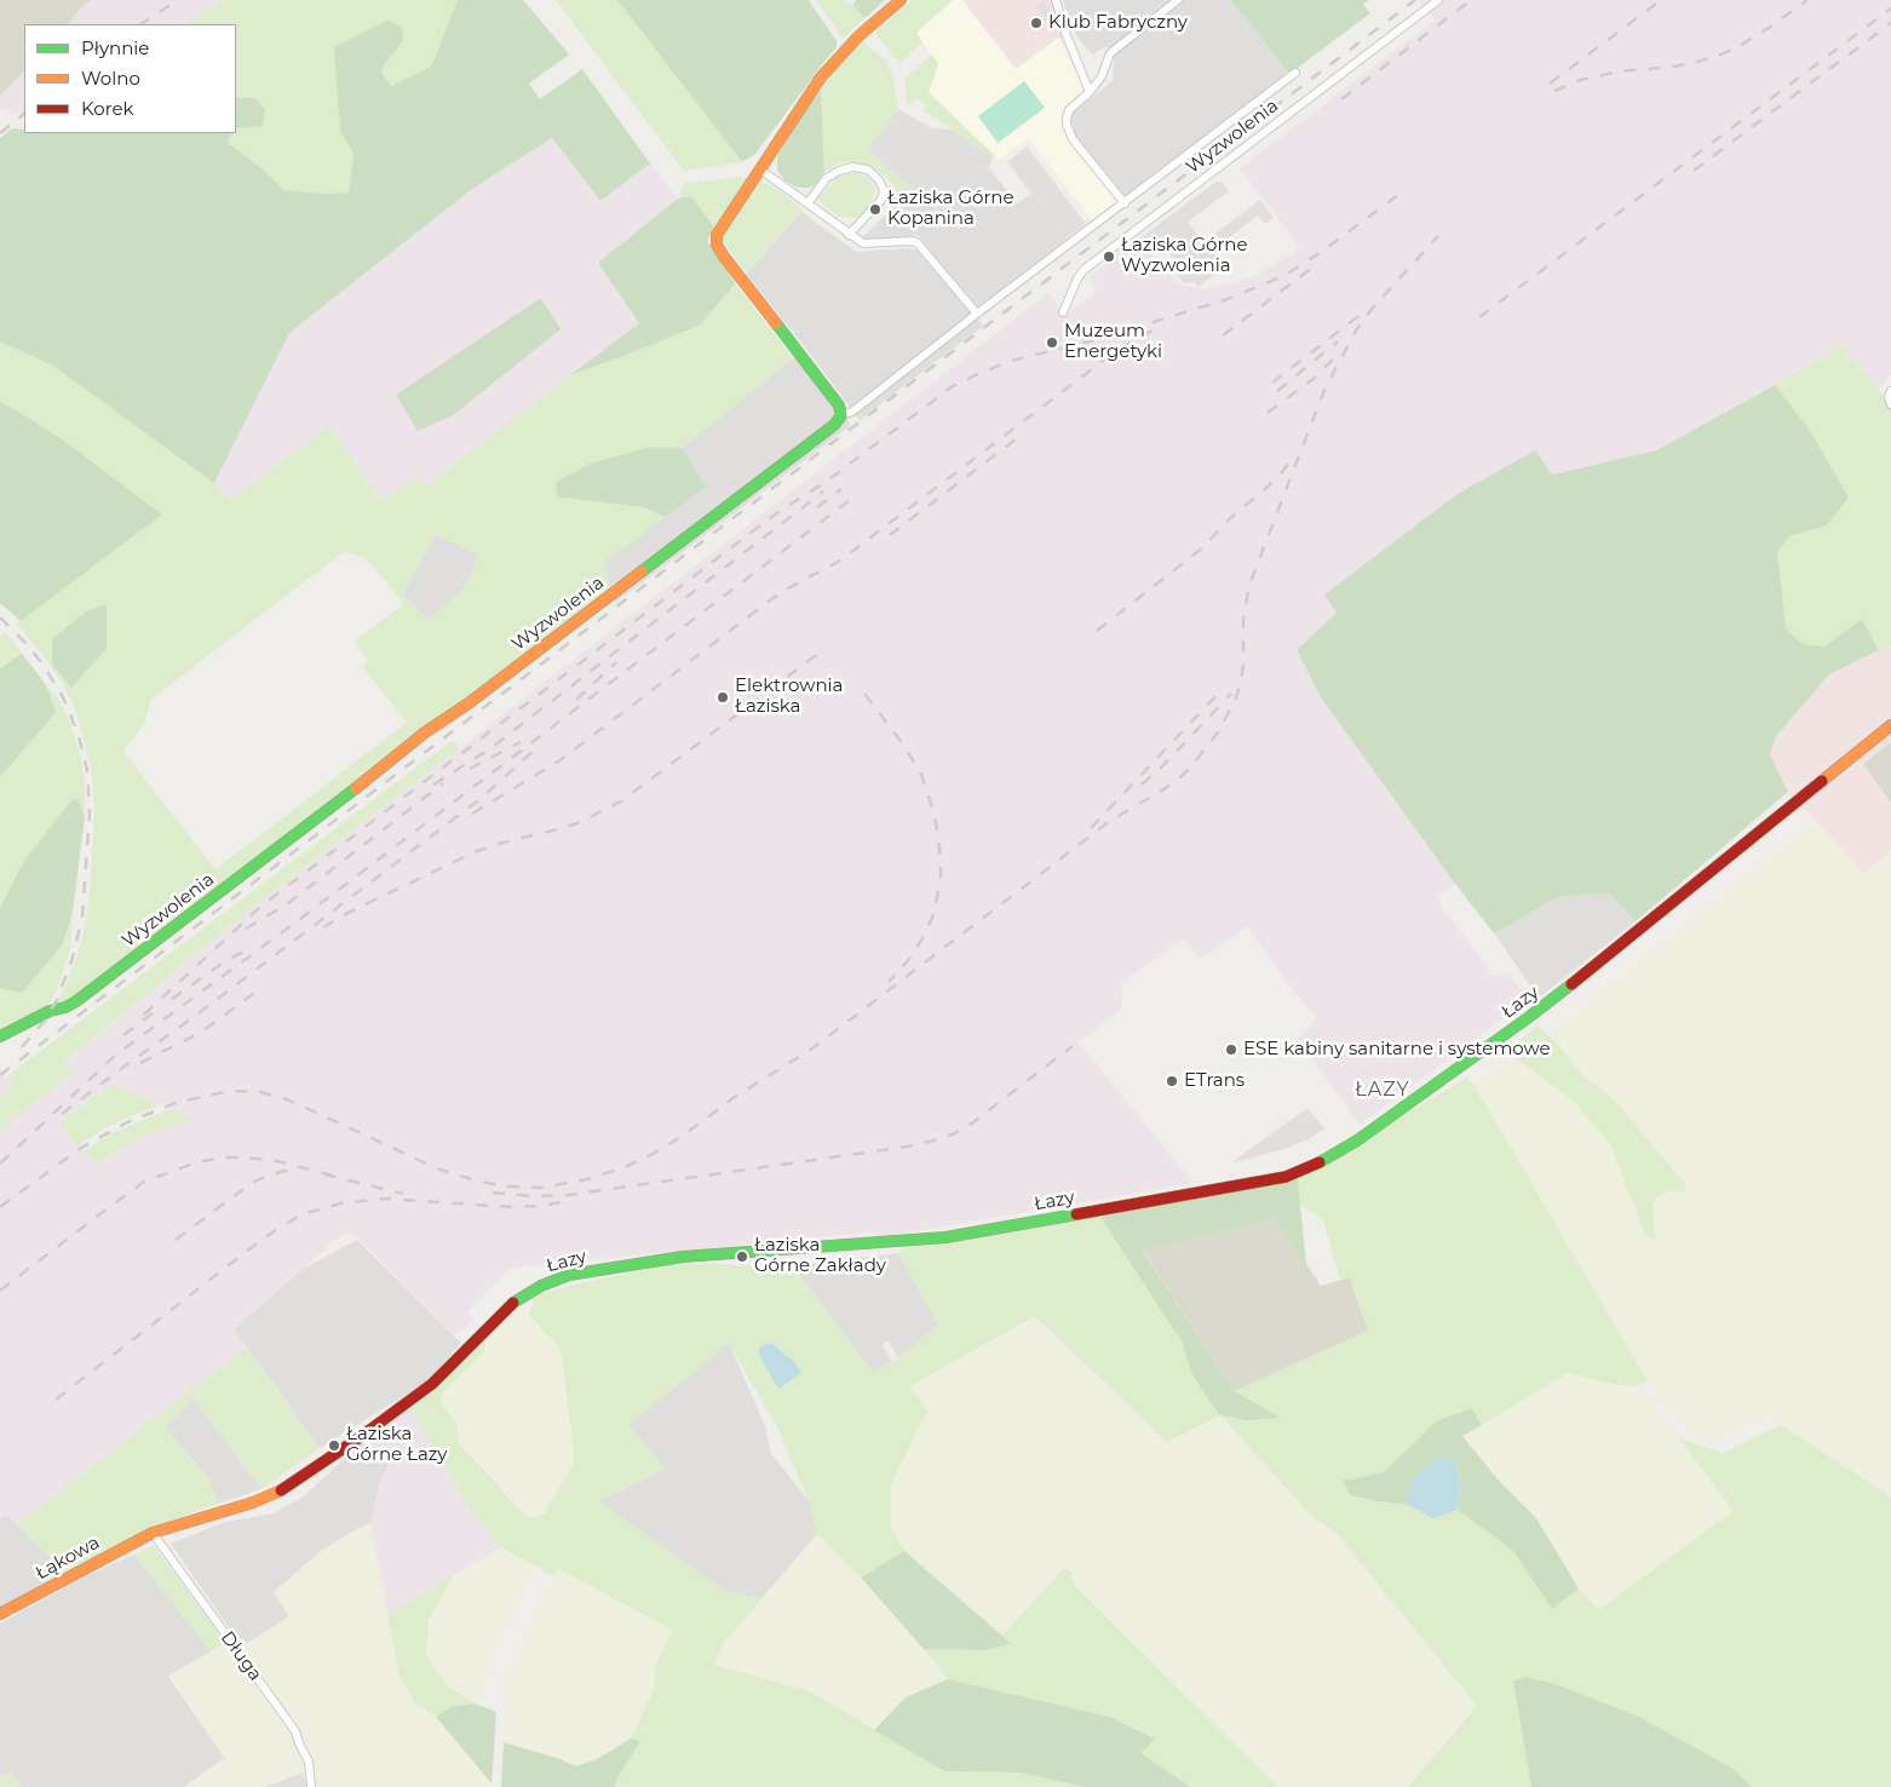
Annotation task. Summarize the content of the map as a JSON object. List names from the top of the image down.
{
  "streets": {
    "street": [
      "Wyzwolenia",
      "Łazy",
      "Łąkowa",
      "Długa"
    ]
  },
  "crossings": [
    ["Łazy", "Łąkowa"],
    ["Łazy", "Długa"],
    ["Łąkowa", "Długa"]
  ],
  "districts": ["ŁAZY"],
  "places": [
    "Klub Fabryczny",
    "Łaziska Górne Kopanina",
    "Łaziska Górne Wyzwolenia",
    "Muzeum Energetyki",
    "Elektrownia Łaziska",
    "ESE kabiny sanitarne i systemowe",
    "ETrans",
    "Łaziska Górne Zakłady",
    "Łaziska Górne Łazy"
  ],
  "legend": ["Płynnie", "Wolno", "Korek"]
}
